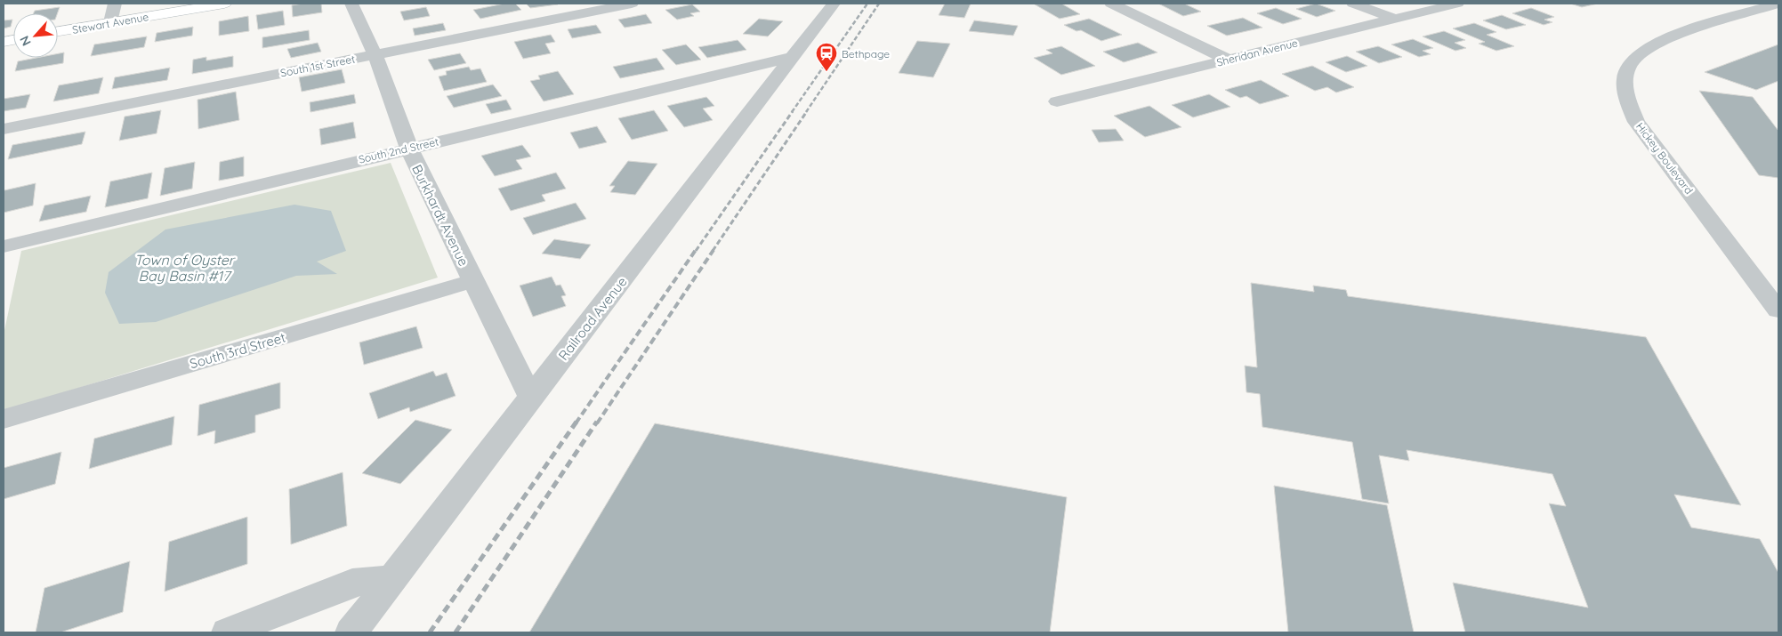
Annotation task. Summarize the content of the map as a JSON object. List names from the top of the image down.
{
  "streets": {
    "main road": ["Stewart Avenue"],
    "street": [
      "Sheridan Avenue",
      "South 1st Street",
      "South 2nd Street",
      "Hickey Boulevard",
      "Burkhardt Avenue",
      "Railroad Avenue",
      "South 3rd Street"
    ]
  },
  "crossings": [
    ["South 1st Street", "Burkhardt Avenue"],
    ["South 2nd Street", "Burkhardt Avenue"],
    ["South 2nd Street", "Railroad Avenue"],
    ["Burkhardt Avenue", "Railroad Avenue"],
    ["Burkhardt Avenue", "South 3rd Street"]
  ],
  "water": ["Town of Oyster Bay Basin #17"],
  "places": {
    "station": ["Bethpage"]
  },
  "north": "bottom left"
}
